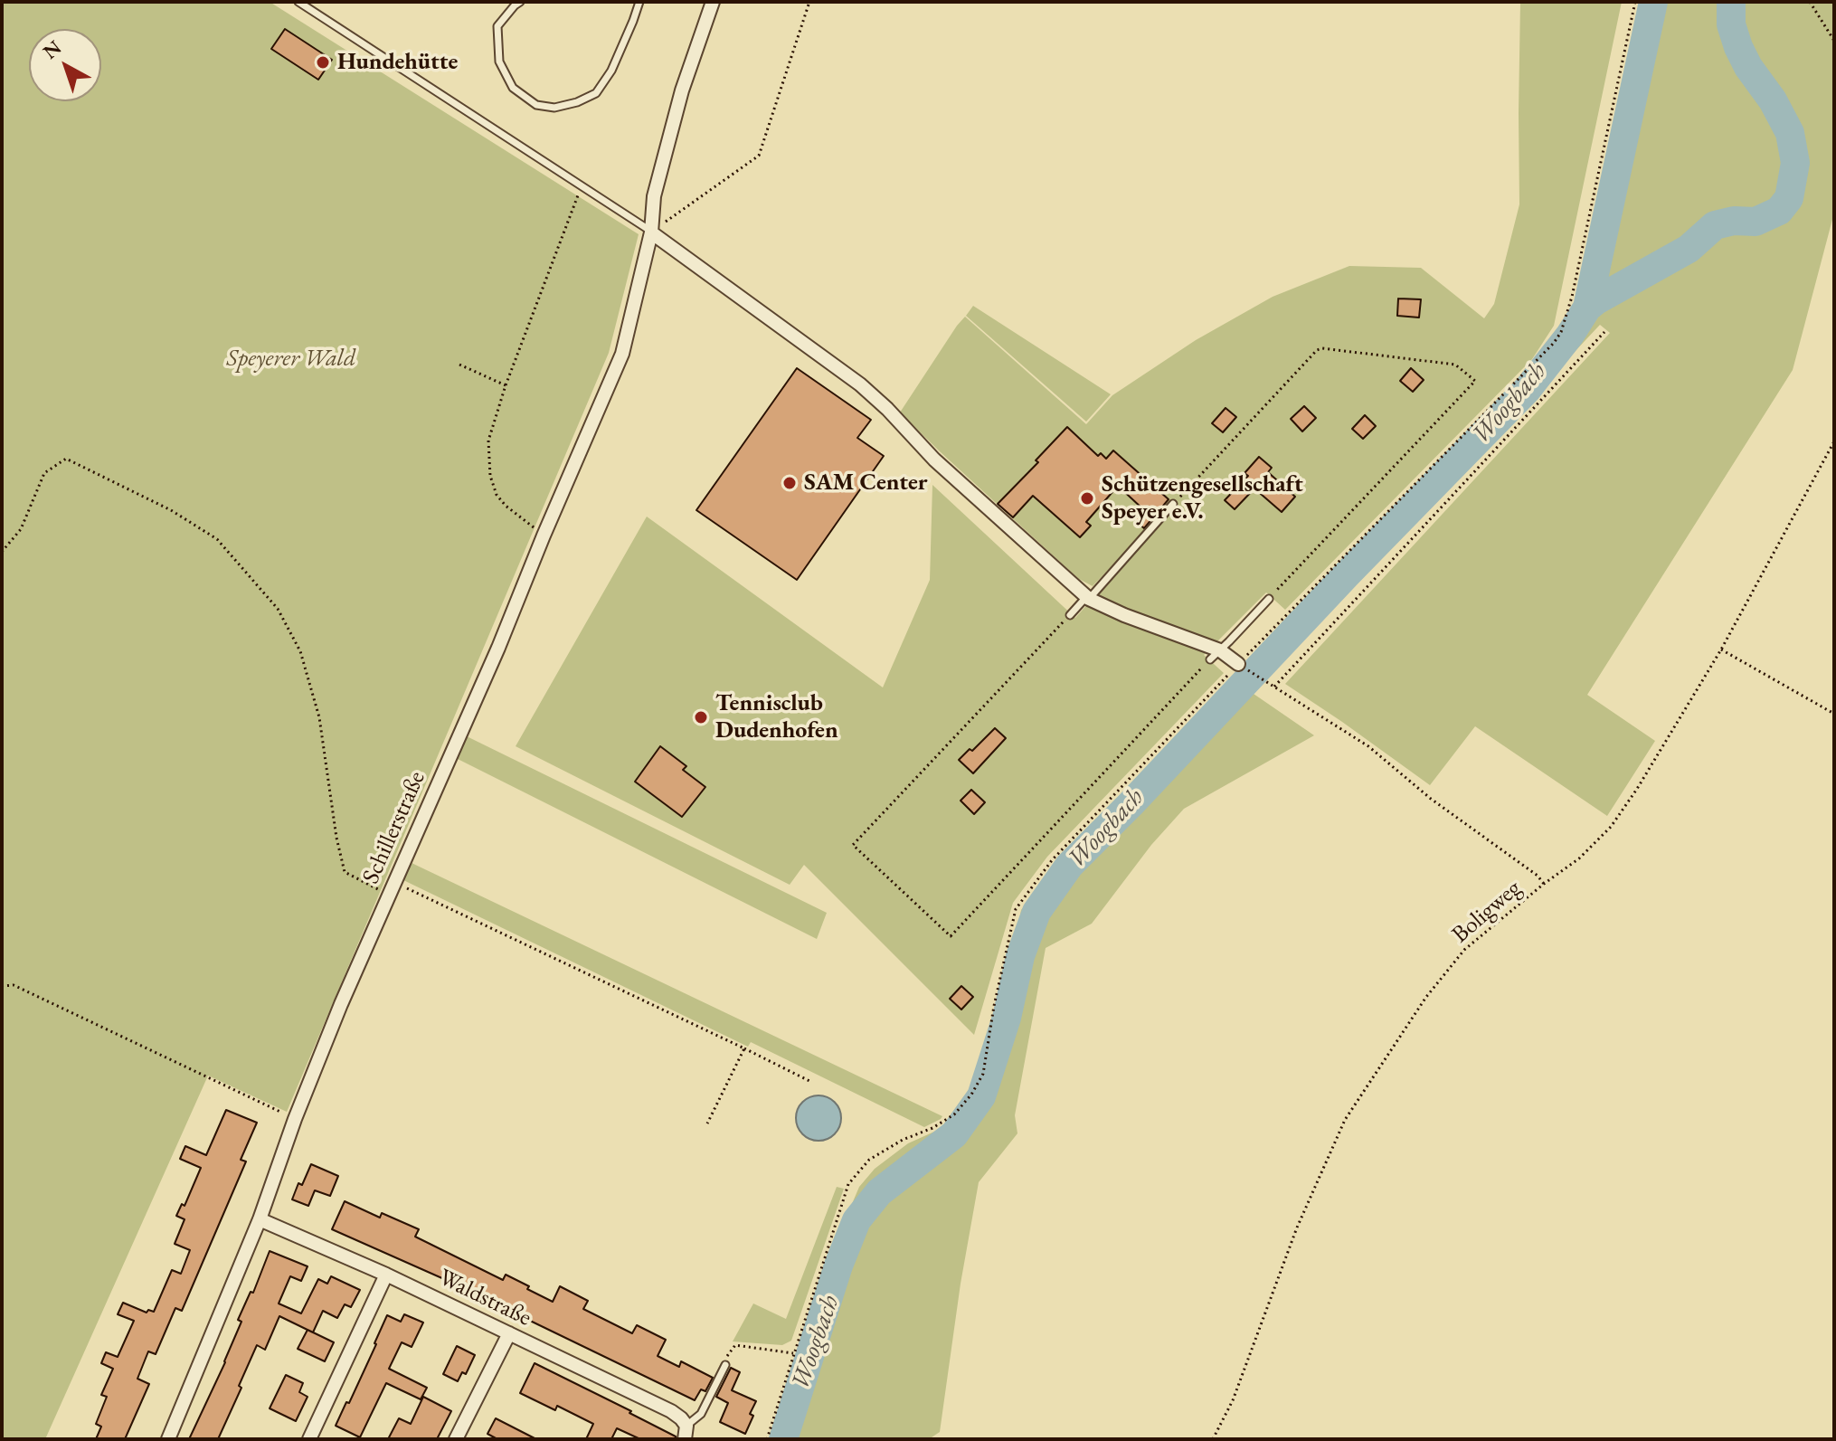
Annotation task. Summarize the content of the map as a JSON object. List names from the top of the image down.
{
  "streets": {
    "street": ["Schillerstraße", "Waldstraße"],
    "path": ["Boligweg"]
  },
  "crossings": [
    ["Schillerstraße", "Waldstraße"]
  ],
  "water": ["Woogbach"],
  "parks": ["Speyerer Wald"],
  "places": [
    "Hundehütte",
    "SAM Center",
    "Schützengesellschaft Speyer e.V.",
    "Tennisclub Dudenhofen"
  ],
  "north": "top left"
}
